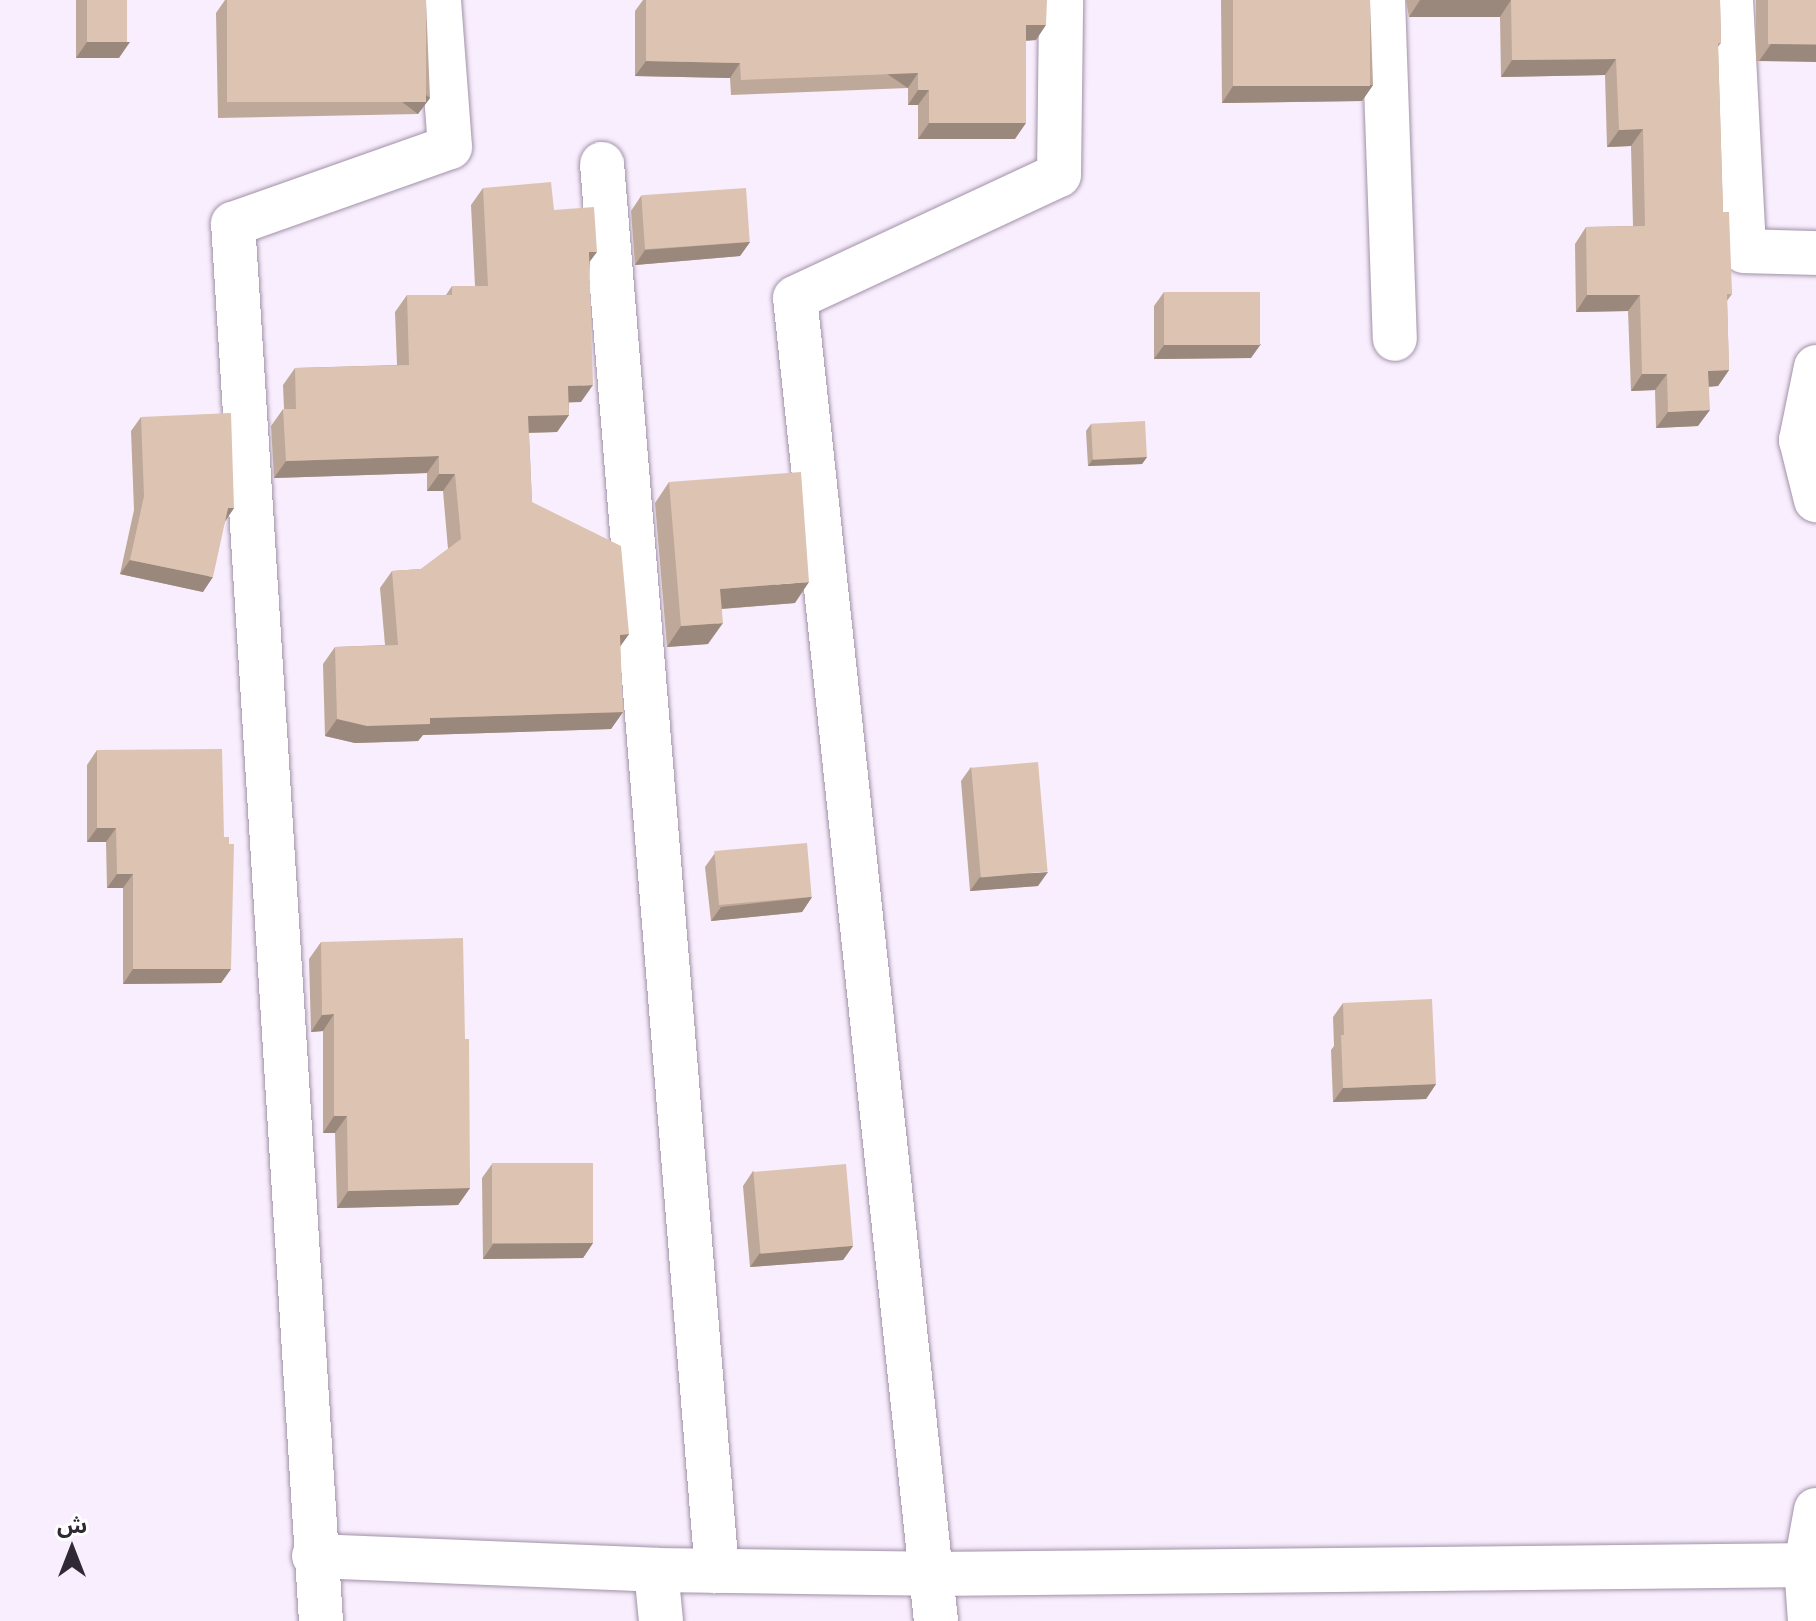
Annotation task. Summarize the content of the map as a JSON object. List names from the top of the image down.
{
  "north": "top"
}
